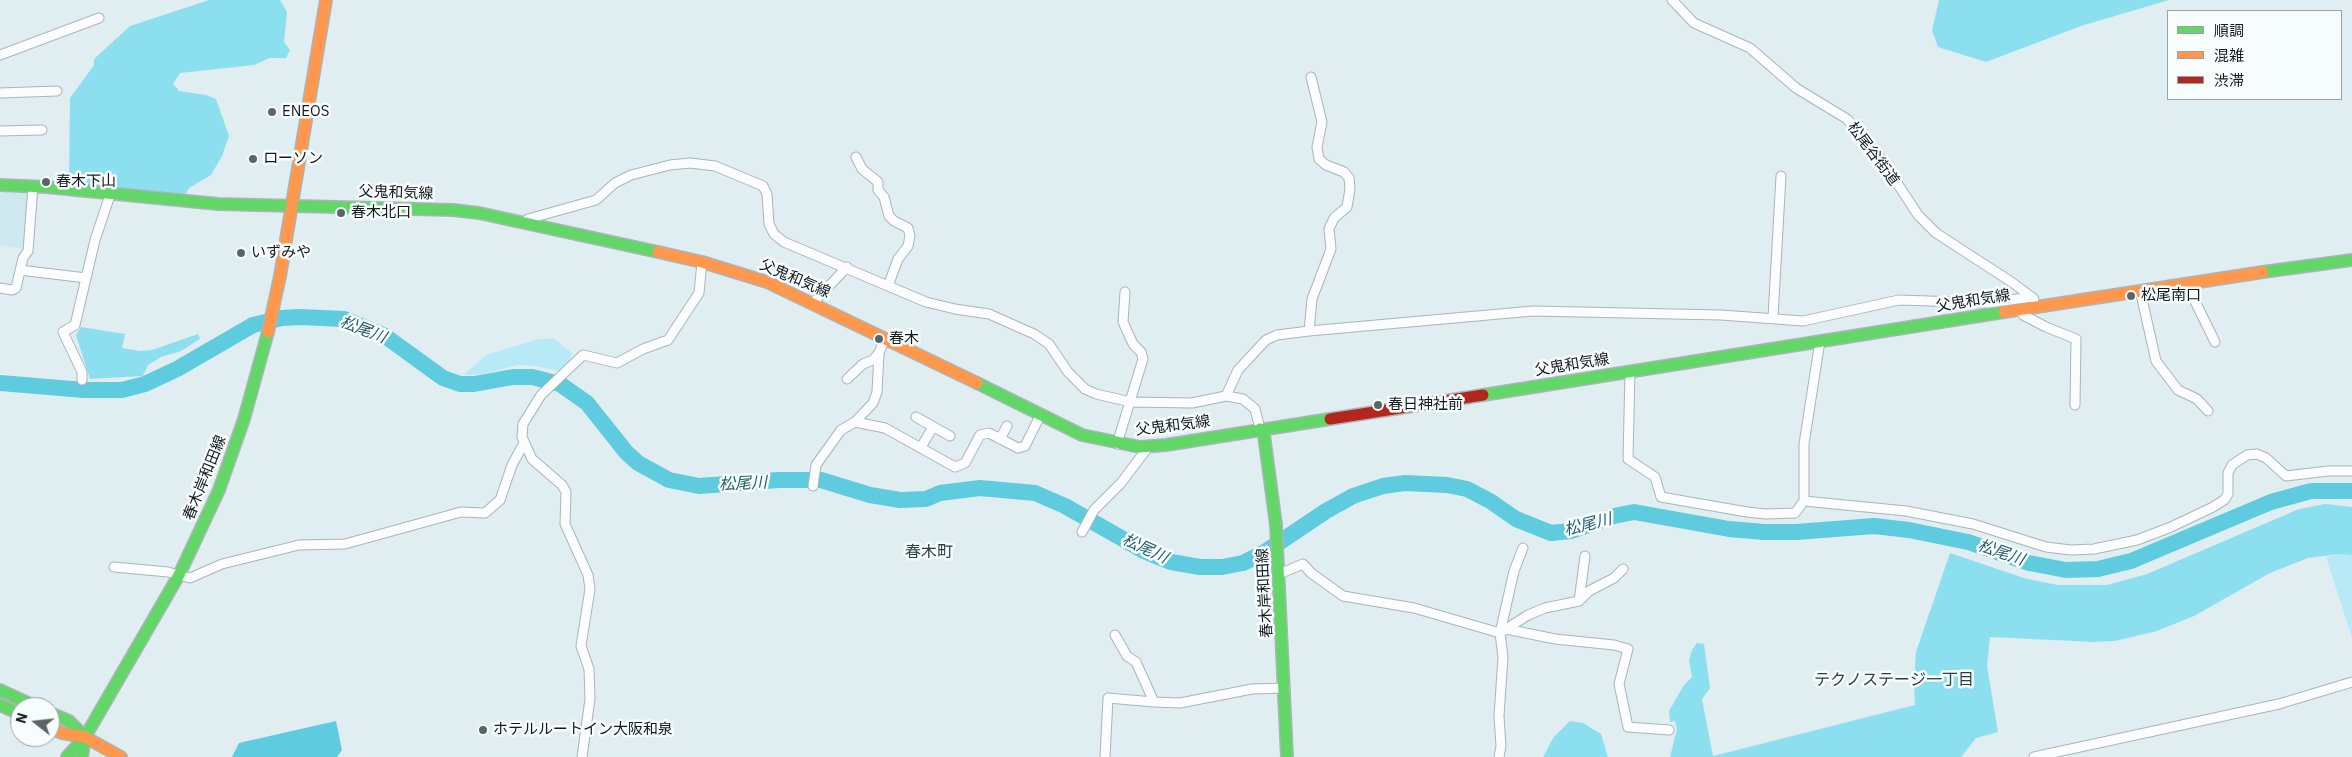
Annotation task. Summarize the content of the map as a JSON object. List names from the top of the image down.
{
  "streets": {
    "main road": ["父鬼和気線", "春木岸和田線"],
    "street": ["松尾谷街道"]
  },
  "crossings": [
    ["松尾谷街道", "父鬼和気線"],
    ["父鬼和気線", "春木岸和田線"]
  ],
  "districts": ["春木町", "テクノステージ一丁目"],
  "water": ["松尾川"],
  "places": [
    "ENEOS",
    "ローソン",
    "春木下山",
    "春木北口",
    "いずみや",
    "松尾南口",
    "春木",
    "春日神社前",
    "ホテルルートイン大阪和泉"
  ],
  "legend": ["順調", "混雑", "渋滞"],
  "north": "left"
}
